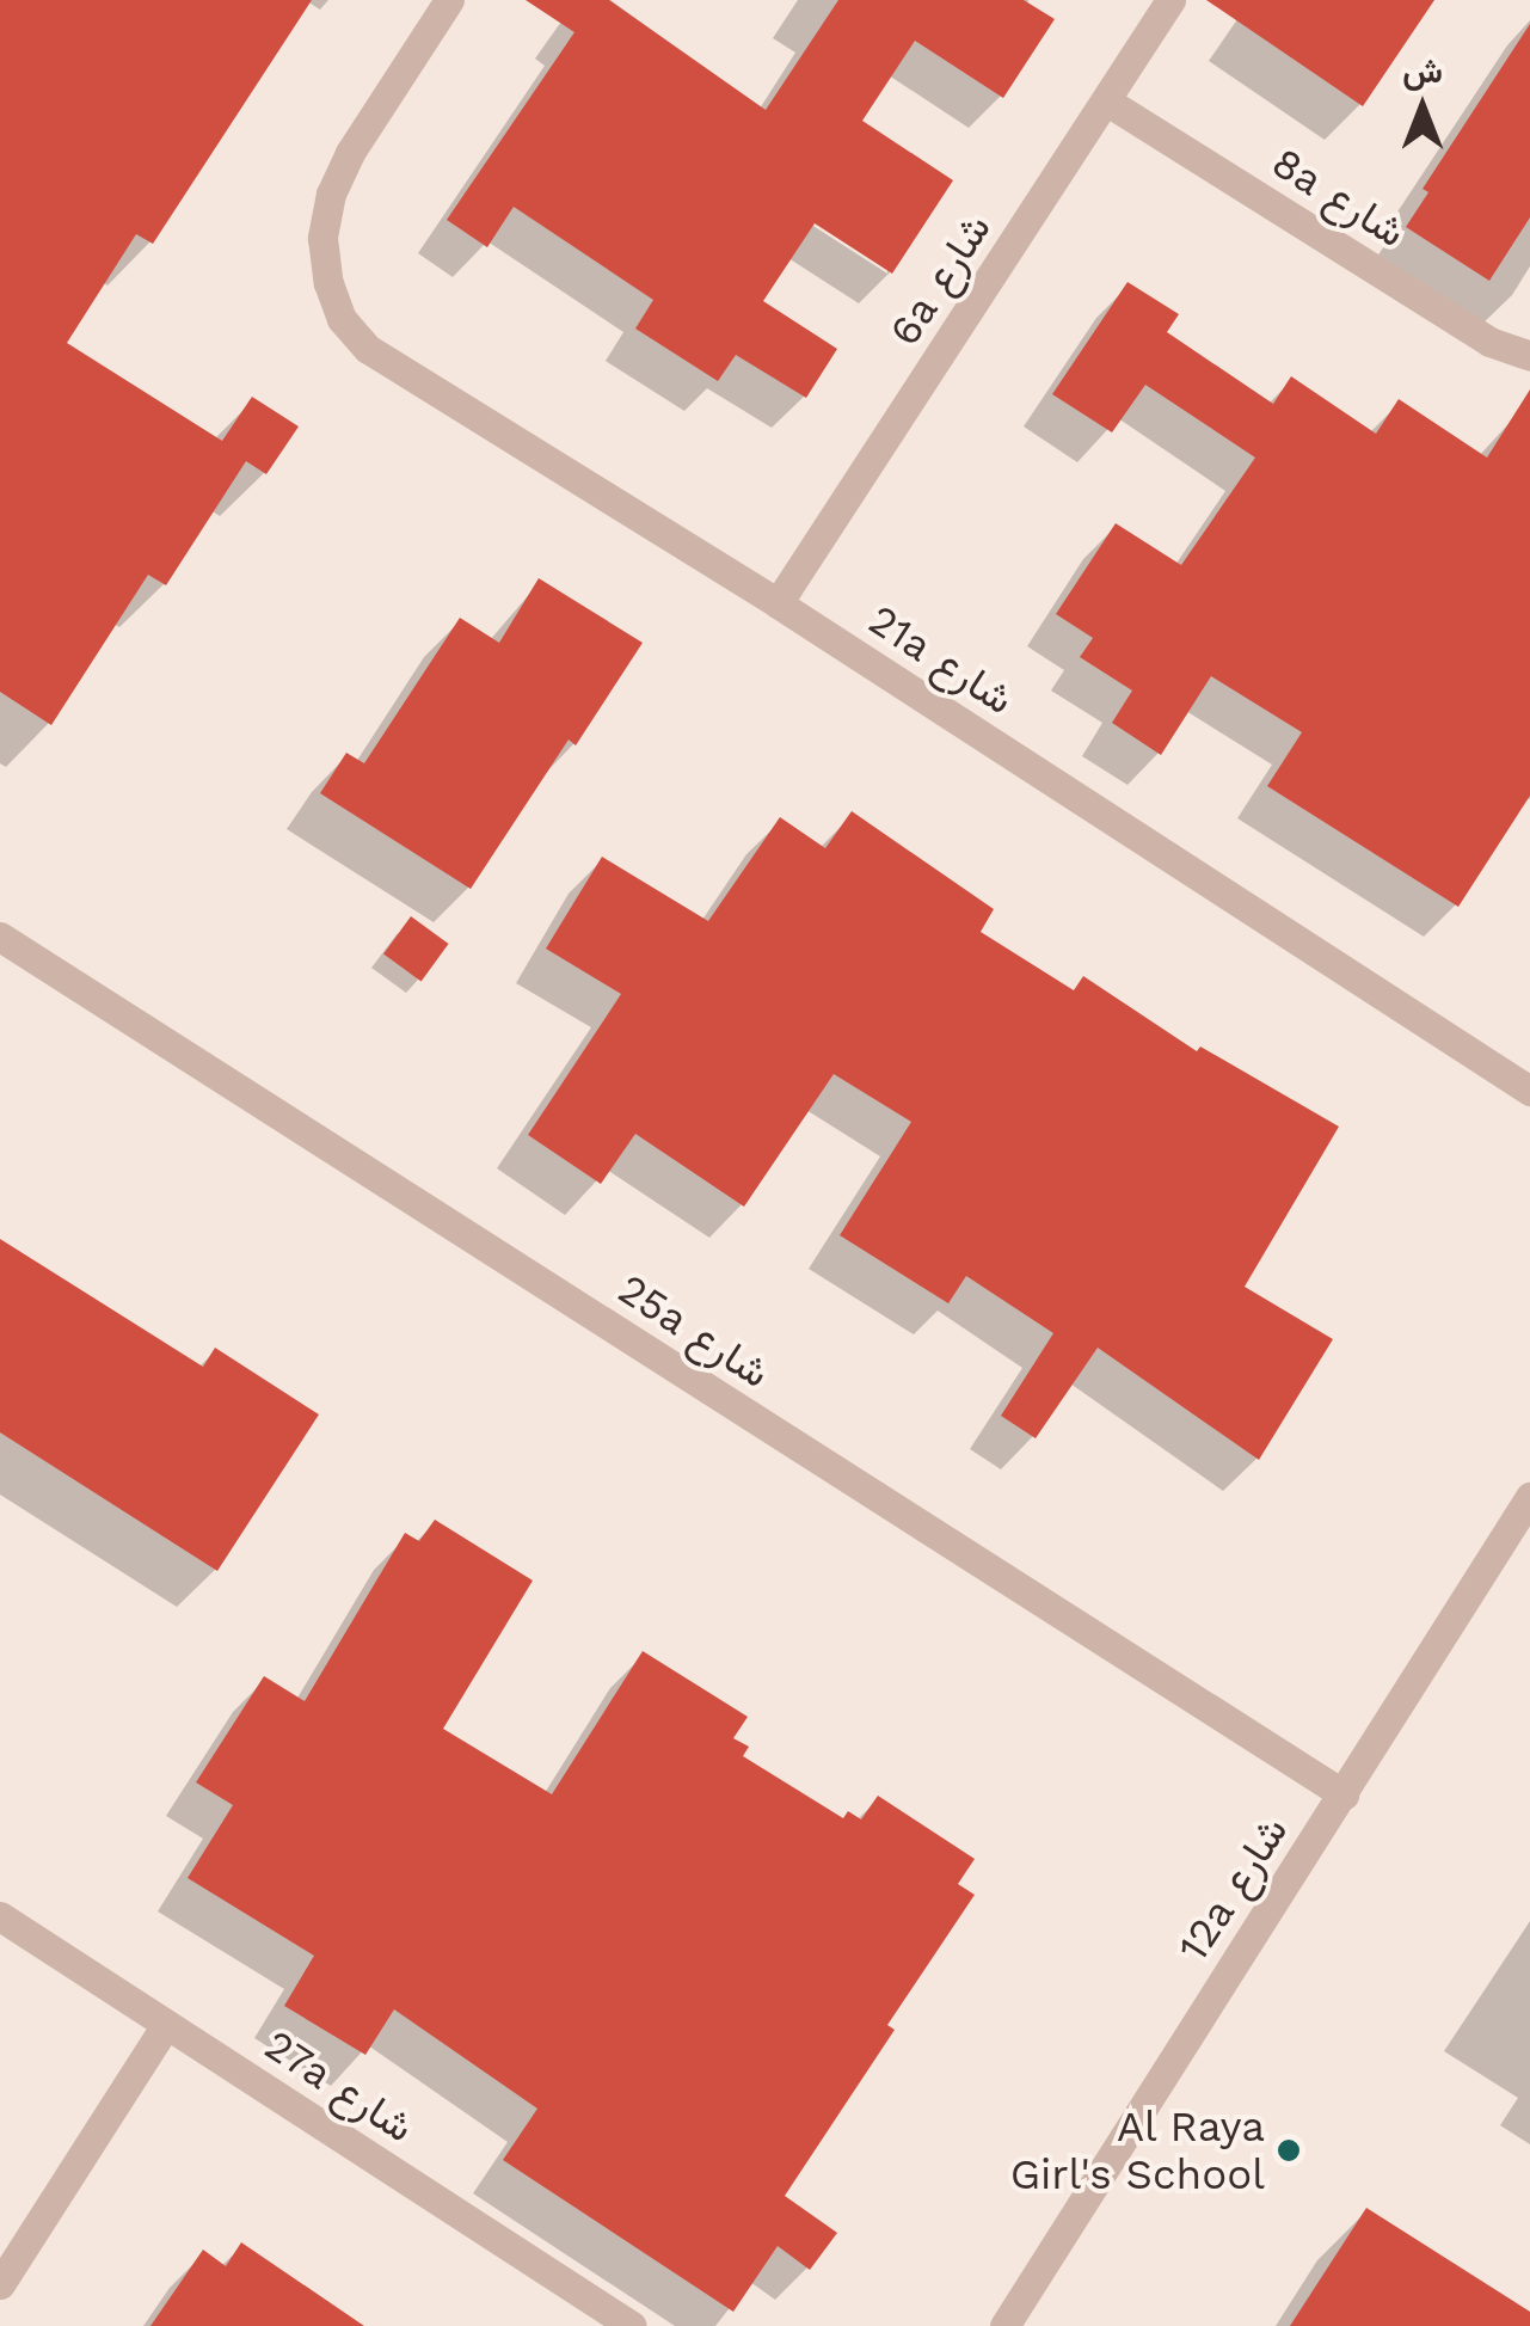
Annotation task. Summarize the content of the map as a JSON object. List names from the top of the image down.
{
  "streets": {
    "street": [
      "8a شارع",
      "6a شارع",
      "21a شارع",
      "25a شارع",
      "12a شارع",
      "27a شارع"
    ]
  },
  "crossings": [
    ["8a شارع", "6a شارع"],
    ["6a شارع", "21a شارع"],
    ["25a شارع", "12a شارع"]
  ],
  "places": ["Al Raya Girl's School"],
  "north": "top"
}
